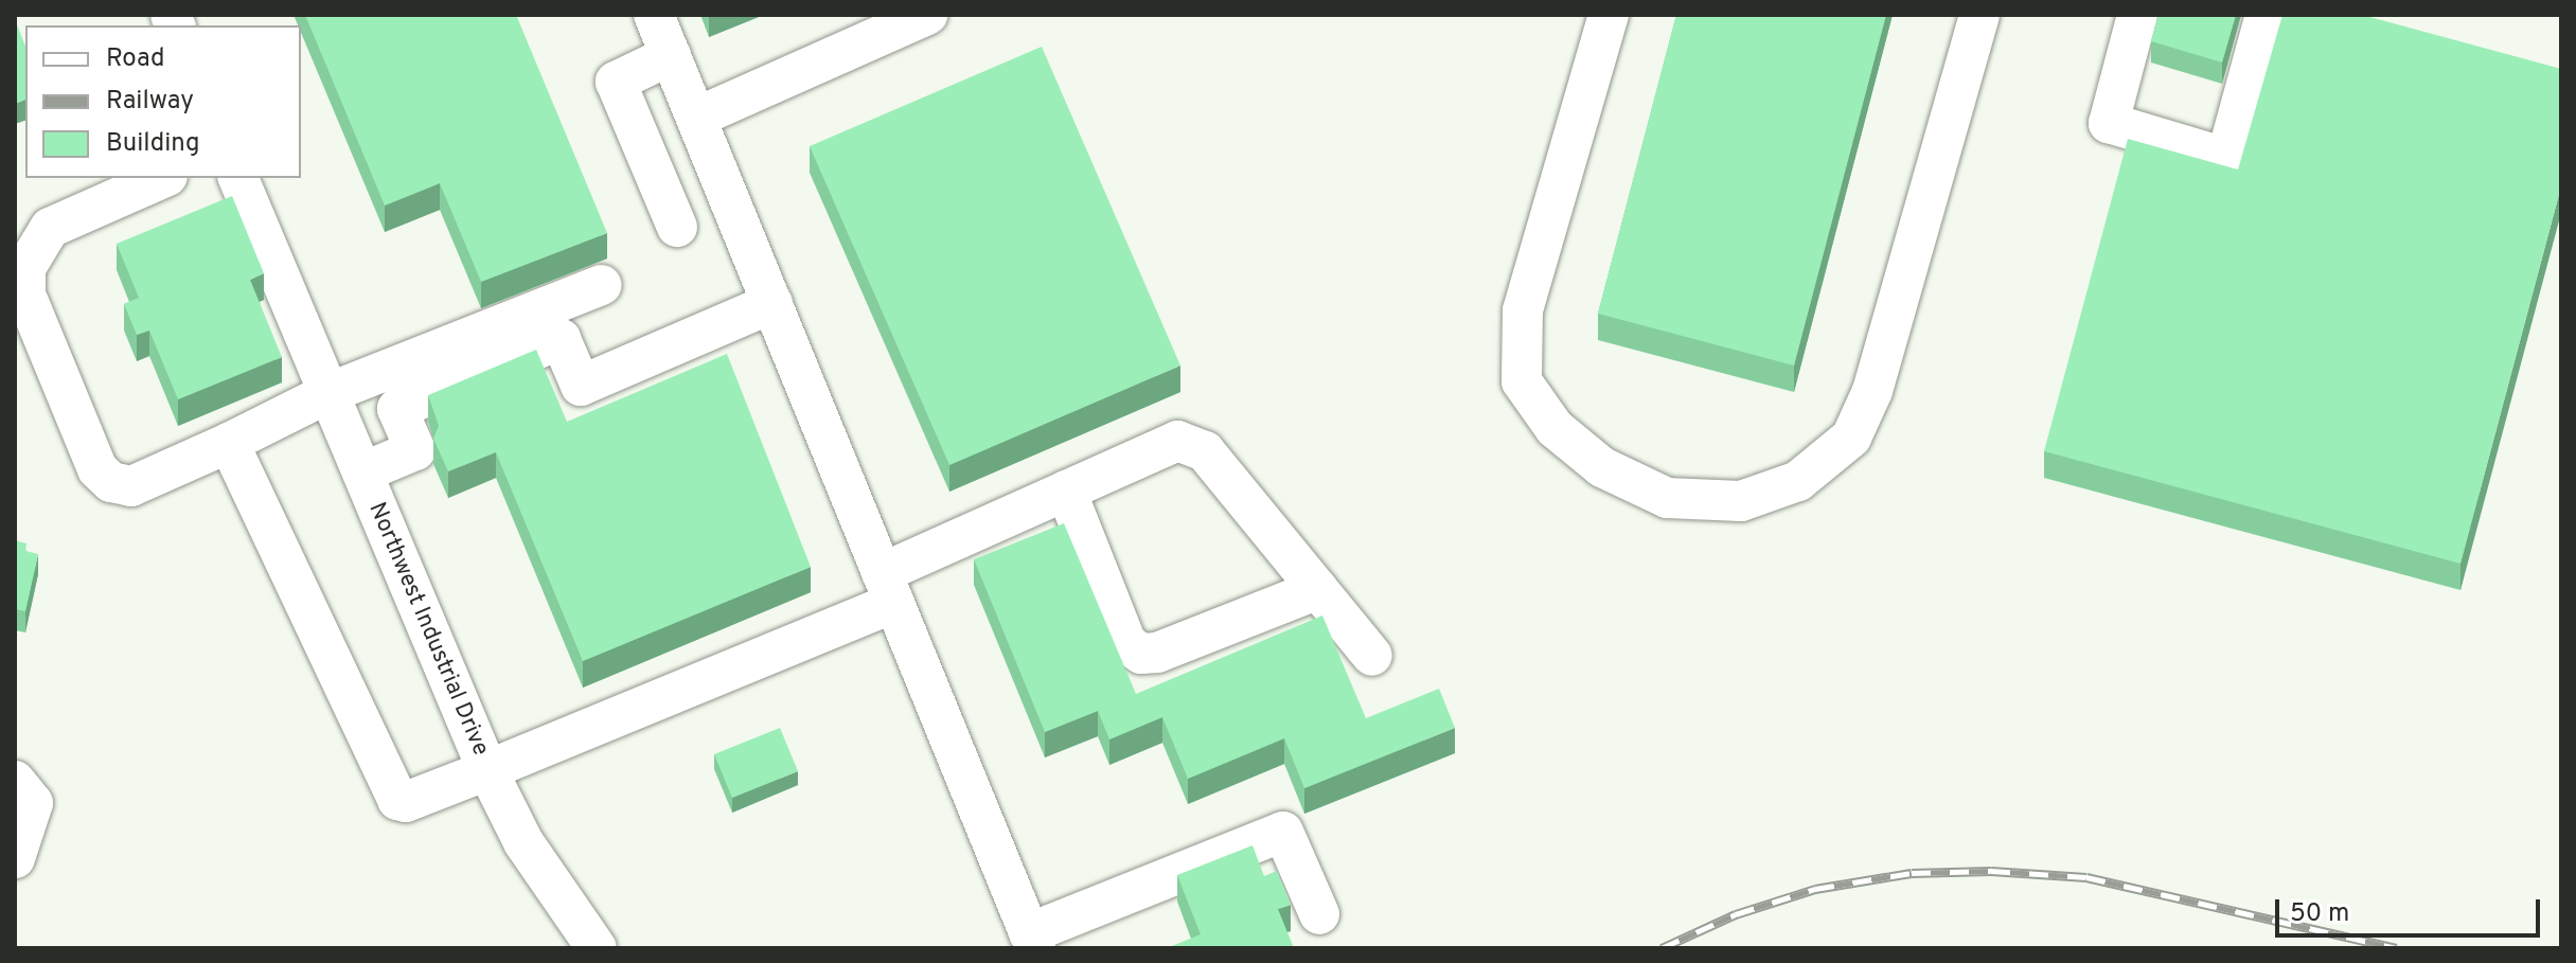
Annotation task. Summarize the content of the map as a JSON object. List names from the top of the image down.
{
  "streets": {
    "street": ["Northwest Industrial Drive"]
  },
  "legend": ["Road", "Railway", "Building"],
  "scale_bar": "50 m"
}
